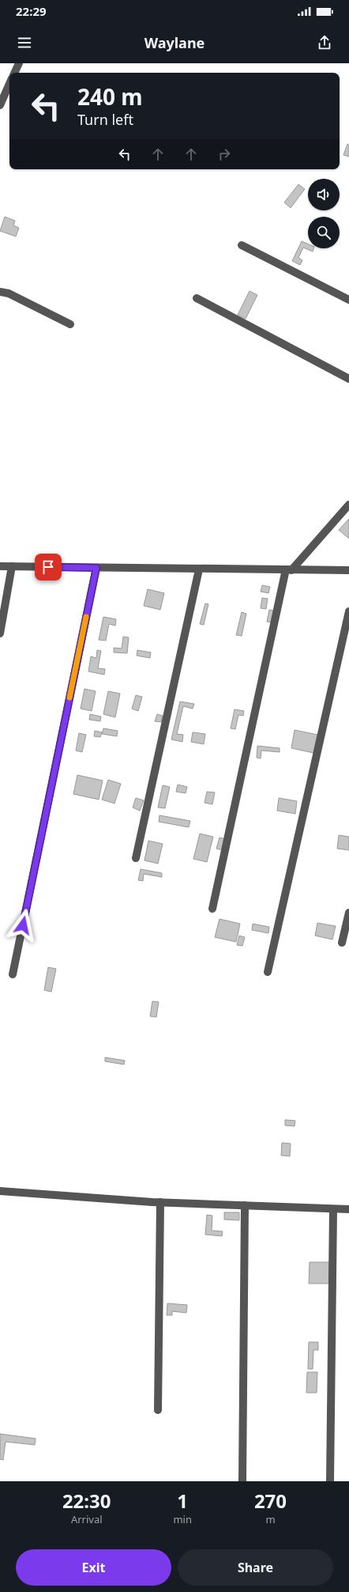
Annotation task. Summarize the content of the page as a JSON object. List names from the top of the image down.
{
  "page": {
    "status": "22:29",
    "header": "Waylane",
    "turn": ["240 m", "Turn left"],
    "eta": [
      "22:30",
      "Arrival",
      "1",
      "min",
      "270",
      "m"
    ],
    "buttons": ["Exit", "Share"]
  }
}
